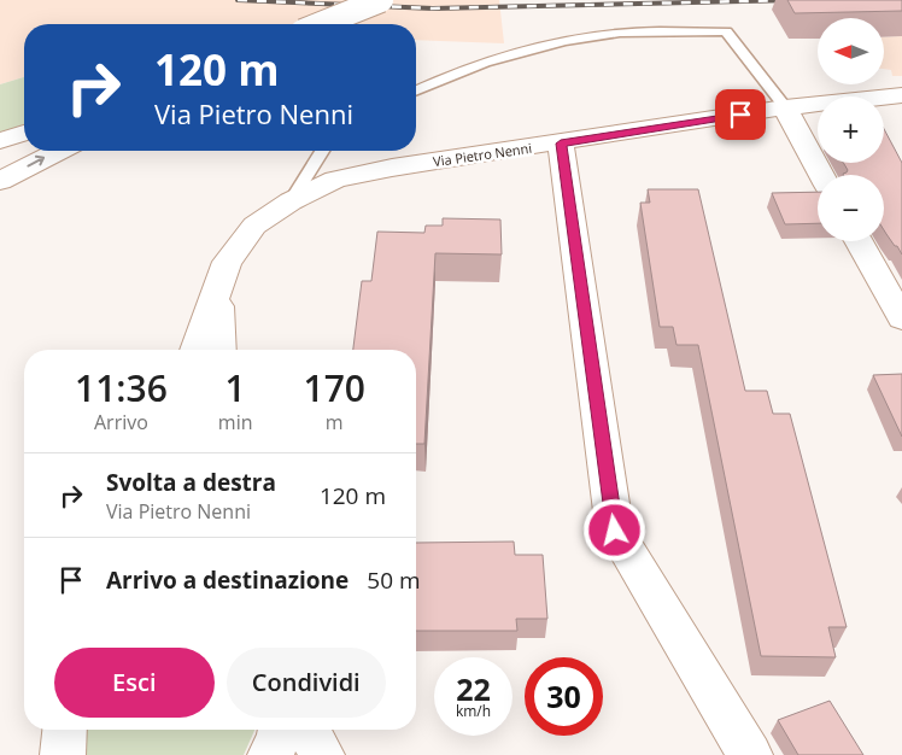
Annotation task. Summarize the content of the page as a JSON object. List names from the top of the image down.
{
  "streets": {
    "street": ["Via Pietro Nenni"]
  },
  "north": "left",
  "page": {
    "map_buttons": ["+", "−"],
    "turn": ["120 m", "Via Pietro Nenni"],
    "eta": [
      "11:36",
      "Arrivo",
      "1",
      "min",
      "170",
      "m"
    ],
    "list": [
      {
        "name": "Svolta a destra",
        "note": "Via Pietro Nenni",
        "value": "120 m"
      },
      {
        "name": "Arrivo a destinazione",
        "value": "50 m"
      }
    ],
    "buttons": ["Esci", "Condividi"],
    "speed": "22 km/h",
    "limit": "30"
  }
}
